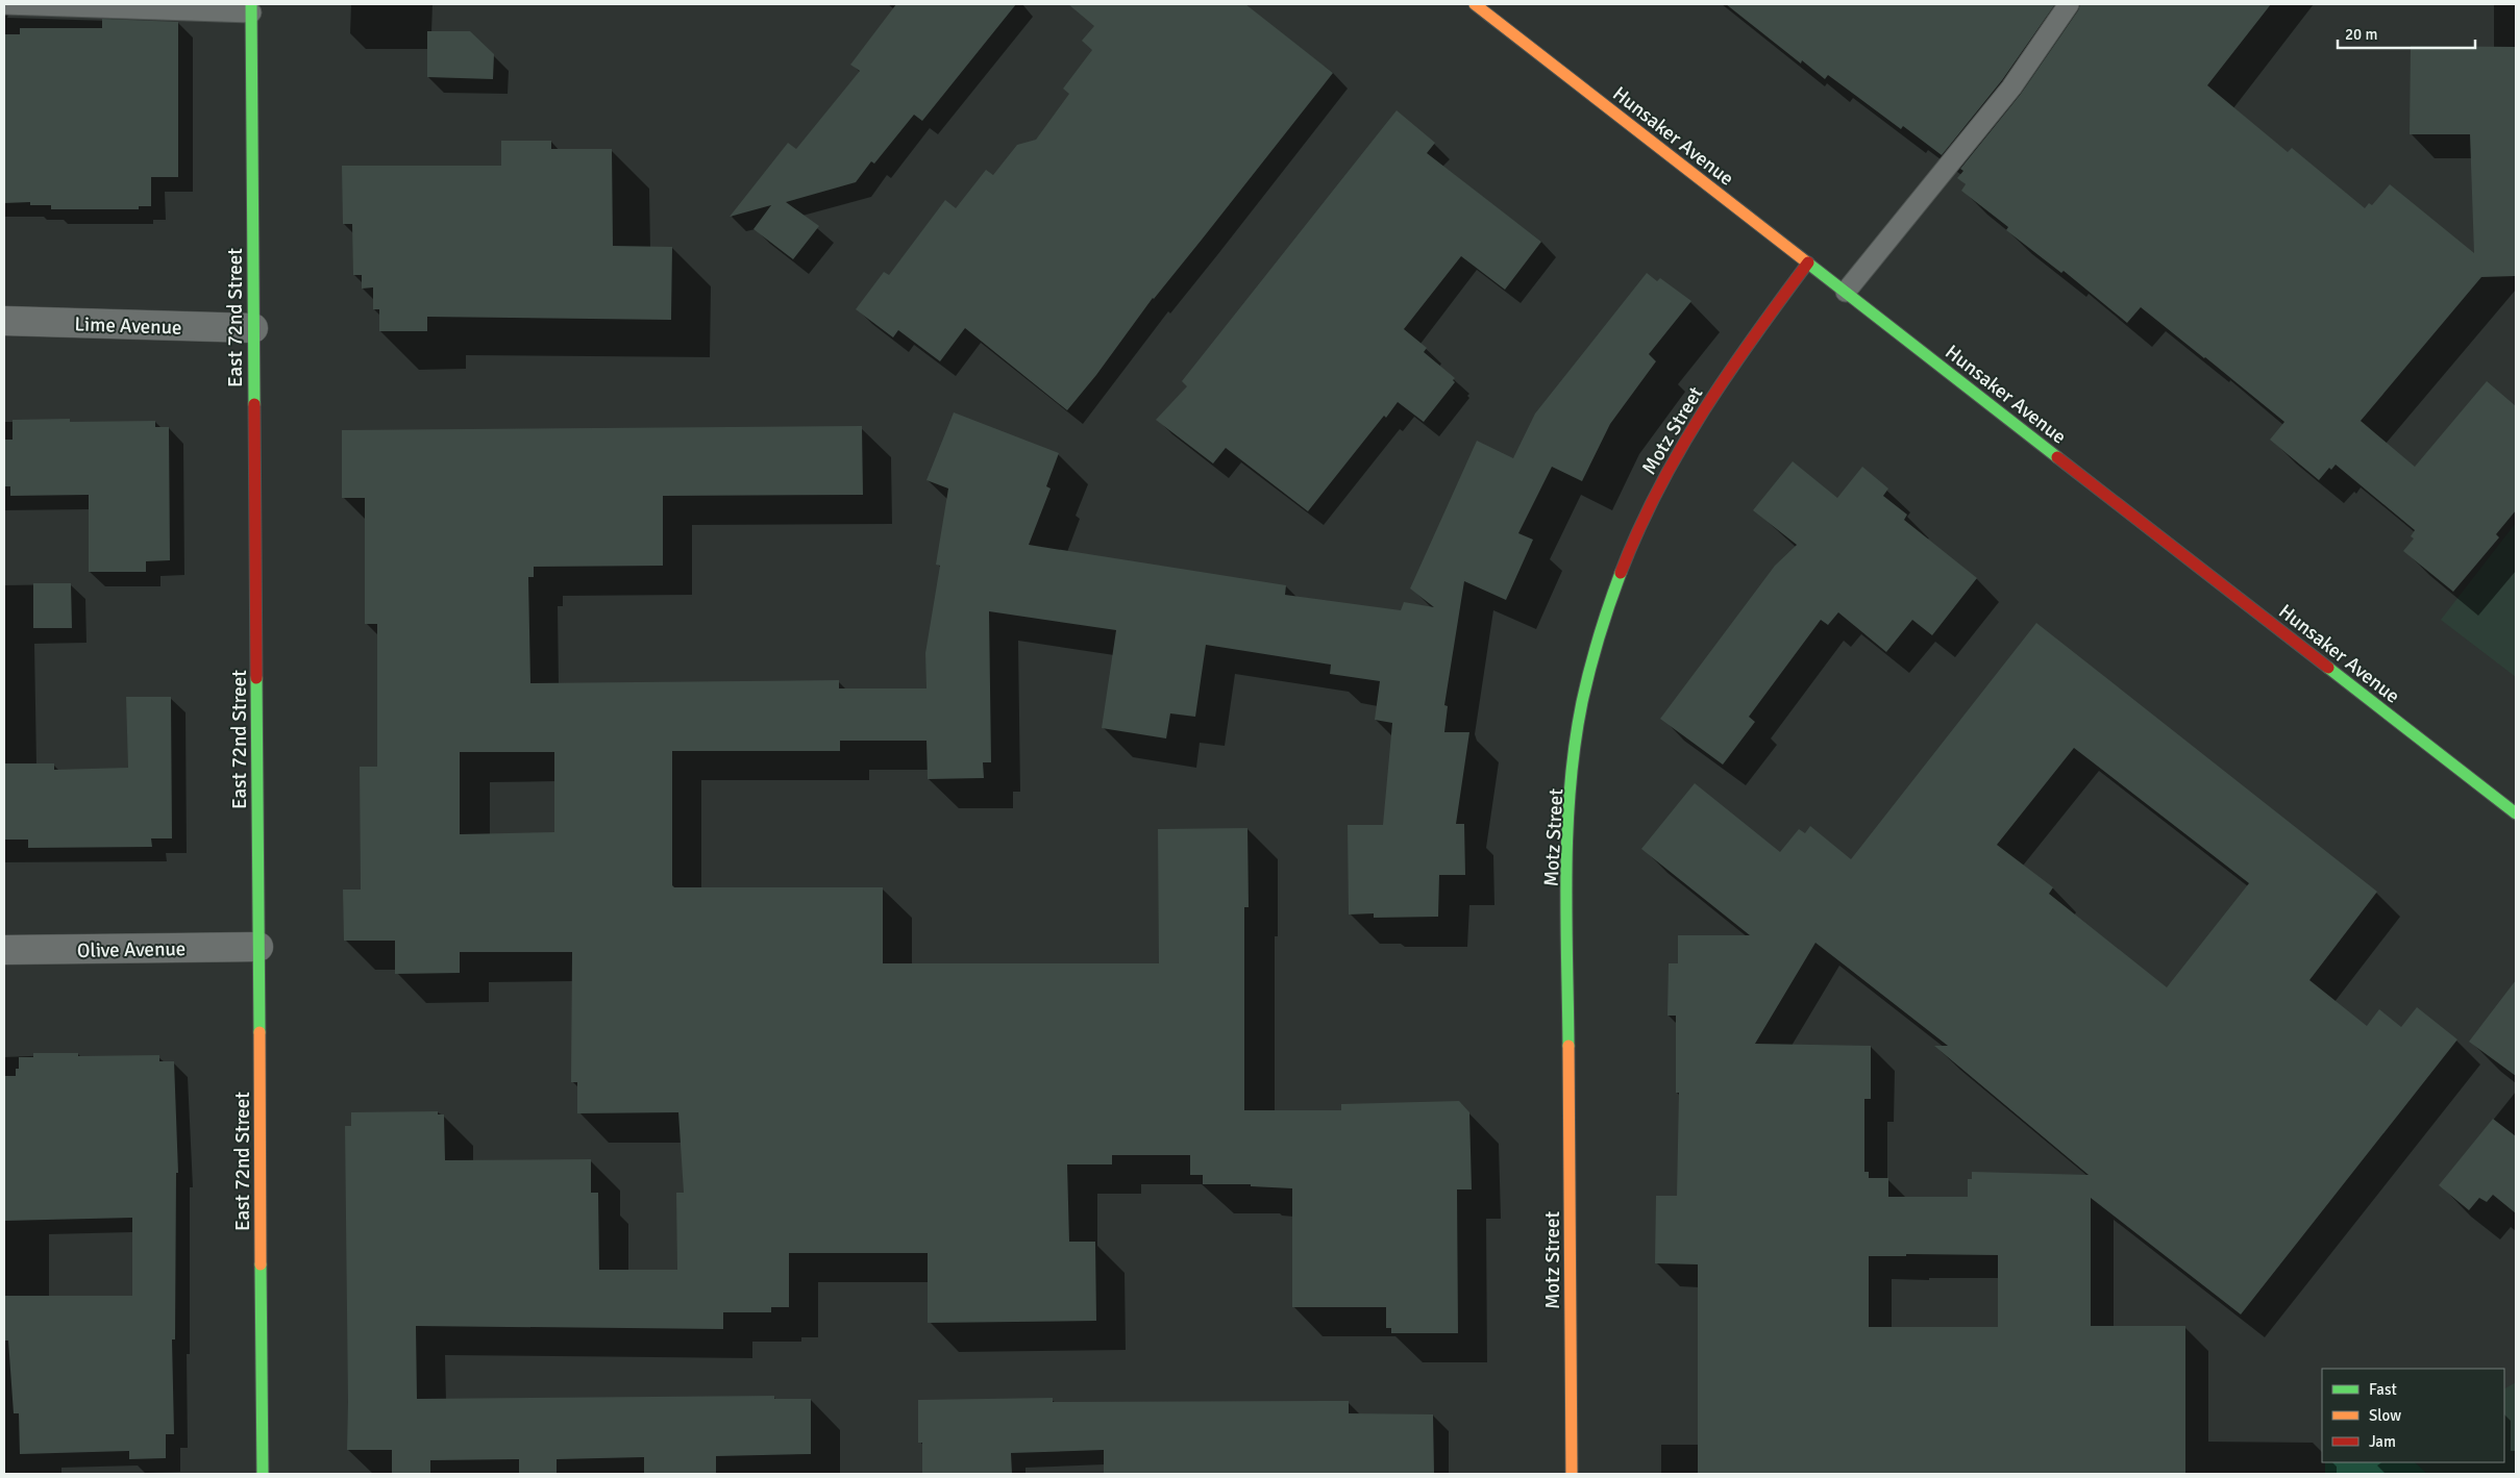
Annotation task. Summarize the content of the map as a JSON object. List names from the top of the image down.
{
  "streets": {
    "street": [
      "Hunsaker Avenue",
      "East 72nd Street",
      "Lime Avenue",
      "Motz Street",
      "Olive Avenue"
    ]
  },
  "crossings": [
    ["Hunsaker Avenue", "Motz Street"],
    ["East 72nd Street", "Lime Avenue"],
    ["East 72nd Street", "Olive Avenue"]
  ],
  "legend": ["Fast", "Slow", "Jam"],
  "scale_bar": "20 m"
}
